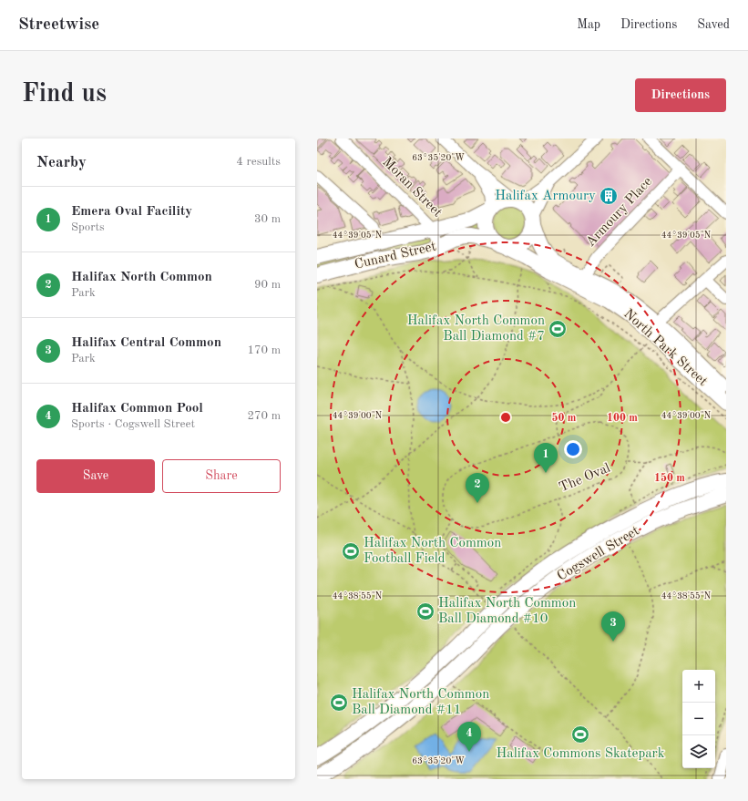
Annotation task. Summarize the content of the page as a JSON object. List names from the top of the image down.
{
  "streets": {
    "main road": ["Cunard Street", "North Park Street", "Cogswell Street"],
    "street": ["Moran Street", "Armoury Place"],
    "path": ["The Oval"]
  },
  "crossings": [
    ["Moran Street", "Cunard Street"],
    ["Armoury Place", "North Park Street"],
    ["Cunard Street", "North Park Street"]
  ],
  "places": {
    "building": ["Halifax Armoury"],
    "sports": [
      "Halifax North Common Ball Diamond #7",
      "Halifax North Common Football Field",
      "Halifax North Common Ball Diamond #10",
      "Halifax North Common Ball Diamond #11",
      "Halifax Commons Skatepark"
    ]
  },
  "page": {
    "header": "Streetwise",
    "nav": ["Map", "Directions", "Saved"],
    "buttons": [
      "Directions",
      ["Save", "Share"]
    ],
    "title": "Find us",
    "heading": ["Nearby", "4 results"],
    "list": [
      {
        "mark": "1",
        "name": "Emera Oval Facility",
        "note": "Sports",
        "value": "30 m"
      },
      {
        "mark": "2",
        "name": "Halifax North Common",
        "note": "Park",
        "value": "90 m"
      },
      {
        "mark": "3",
        "name": "Halifax Central Common",
        "note": "Park",
        "value": "170 m"
      },
      {
        "mark": "4",
        "name": "Halifax Common Pool",
        "note": "Sports · Cogswell Street",
        "value": "270 m"
      }
    ],
    "pins": [
      "1",
      "2",
      "3",
      "4"
    ],
    "map_buttons": ["+", "−"]
  },
  "coordinates": [
    "63°35'20\"W",
    "44°39'05\"N",
    "44°39'00\"N",
    "44°38'55\"N"
  ],
  "rings": ["50 m", "100 m", "150 m"]
}
